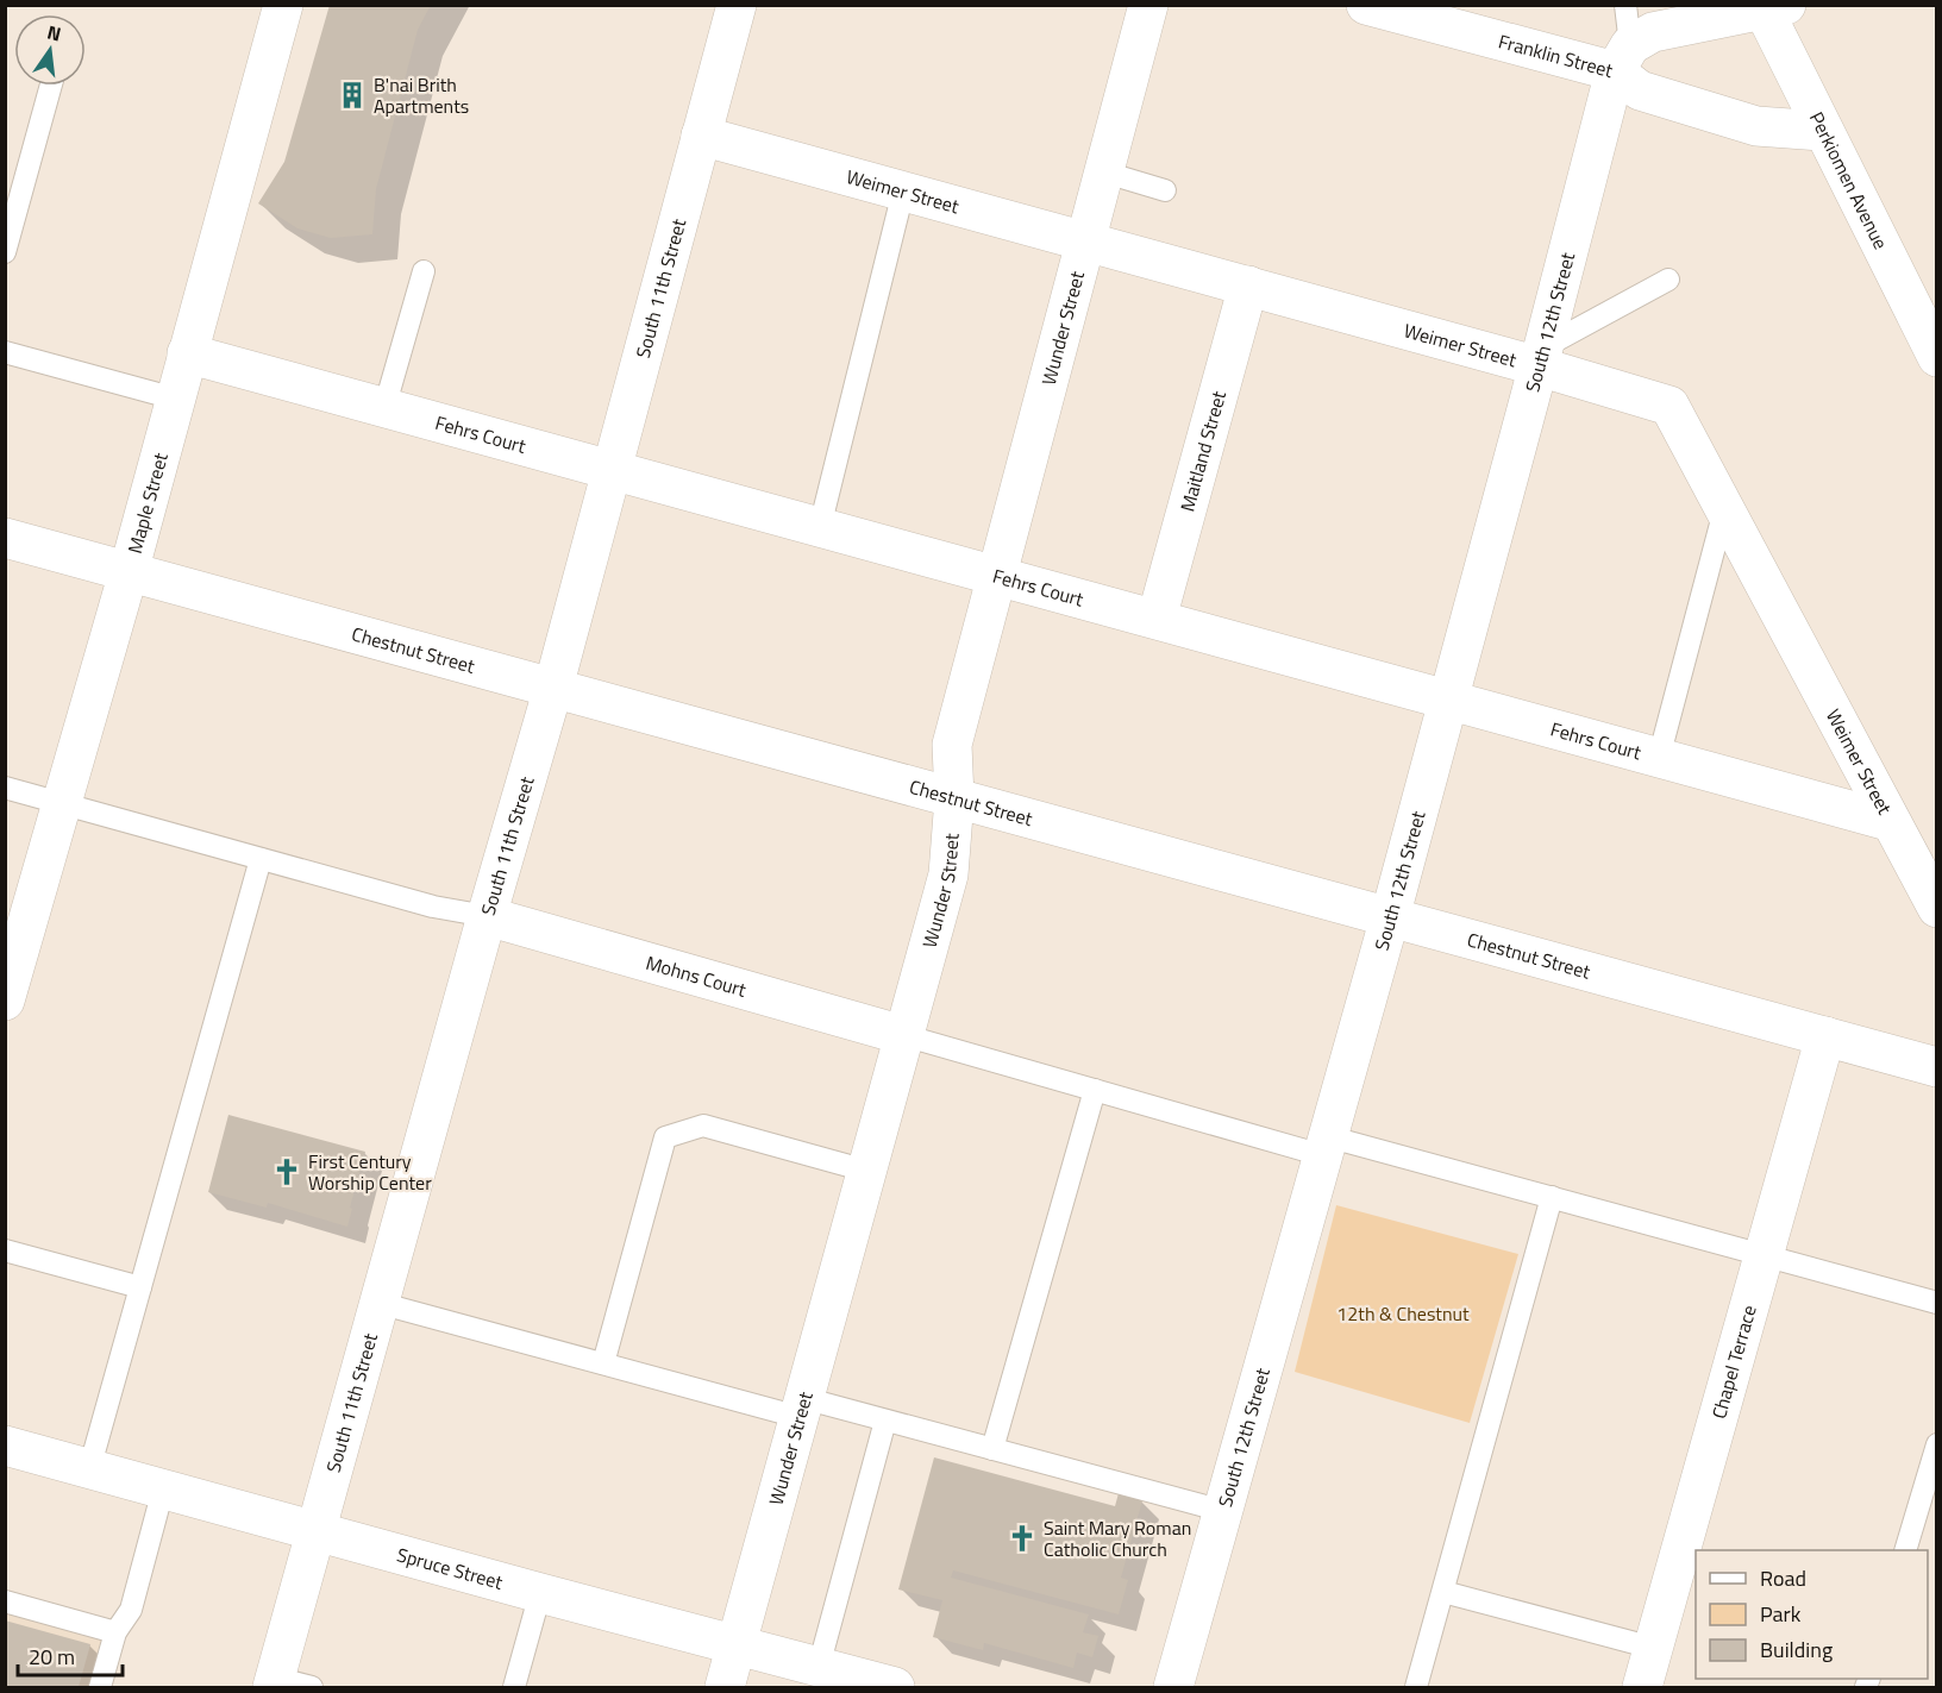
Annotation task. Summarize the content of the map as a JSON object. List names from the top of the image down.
{
  "streets": {
    "street": [
      "Franklin Street",
      "Perkiomen Avenue",
      "Weimer Street",
      "South 11th Street",
      "South 12th Street",
      "Wunder Street",
      "Fehrs Court",
      "Maitland Street",
      "Maple Street",
      "Chestnut Street",
      "Mohns Court",
      "Chapel Terrace",
      "Spruce Street"
    ]
  },
  "crossings": [
    ["Franklin Street", "Perkiomen Avenue"],
    ["Franklin Street", "South 12th Street"],
    ["Weimer Street", "South 11th Street"],
    ["Weimer Street", "South 12th Street"],
    ["Weimer Street", "Wunder Street"],
    ["Weimer Street", "Fehrs Court"],
    ["Weimer Street", "Maitland Street"],
    ["South 11th Street", "Fehrs Court"],
    ["South 11th Street", "Chestnut Street"],
    ["South 11th Street", "Mohns Court"],
    ["South 11th Street", "Spruce Street"],
    ["South 12th Street", "Fehrs Court"],
    ["South 12th Street", "Chestnut Street"],
    ["Wunder Street", "Fehrs Court"],
    ["Wunder Street", "Chestnut Street"],
    ["Wunder Street", "Mohns Court"],
    ["Wunder Street", "Spruce Street"],
    ["Fehrs Court", "Maitland Street"],
    ["Fehrs Court", "Maple Street"],
    ["Maple Street", "Chestnut Street"],
    ["Chestnut Street", "Chapel Terrace"]
  ],
  "parks": ["12th & Chestnut"],
  "places": {
    "building": ["B'nai Brith Apartments"],
    "church": ["First Century Worship Center", "Saint Mary Roman Catholic Church"]
  },
  "legend": ["Road", "Park", "Building"],
  "scale_bar": "20 m",
  "north": "top"
}
